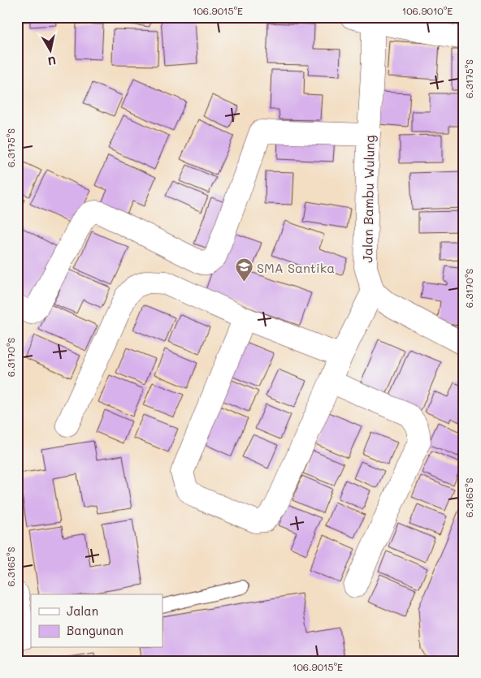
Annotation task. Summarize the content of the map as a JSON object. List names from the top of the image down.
{
  "streets": {
    "street": ["Jalan Bambu Wulung"]
  },
  "places": {
    "school or university": ["SMA Santika"]
  },
  "legend": ["Jalan", "Bangunan"],
  "north": "bottom",
  "coordinates": [
    "106.9015°E",
    "106.9010°E",
    "6.3175°S",
    "6.3170°S",
    "6.3165°S"
  ]
}
